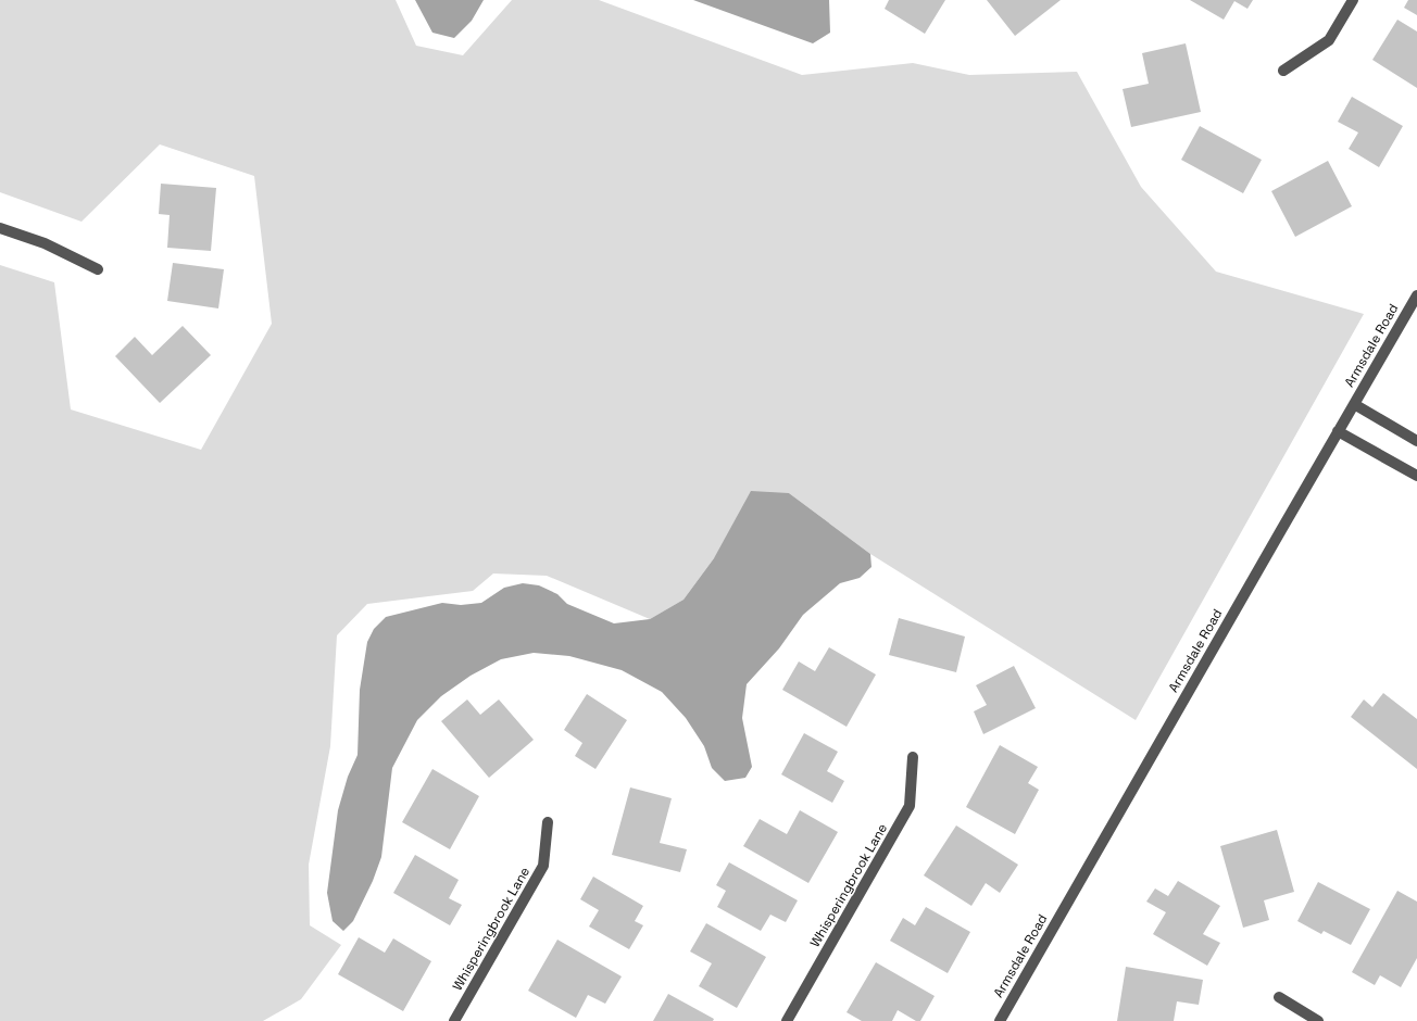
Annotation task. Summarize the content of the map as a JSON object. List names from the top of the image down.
{
  "streets": {
    "street": ["Armsdale Road", "Whisperingbrook Lane"]
  }
}
